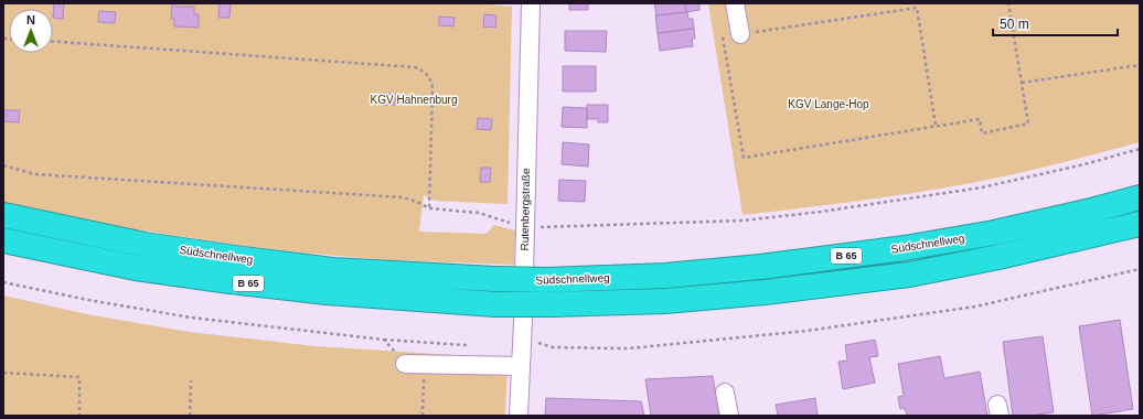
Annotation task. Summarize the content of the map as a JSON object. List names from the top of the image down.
{
  "streets": {
    "highway": ["Südschnellweg", "B 65"],
    "street": ["Rutenbergstraße"]
  },
  "parks": ["KGV Hahnenburg", "KGV Lange-Hop"],
  "scale_bar": "50 m",
  "north": "top"
}
